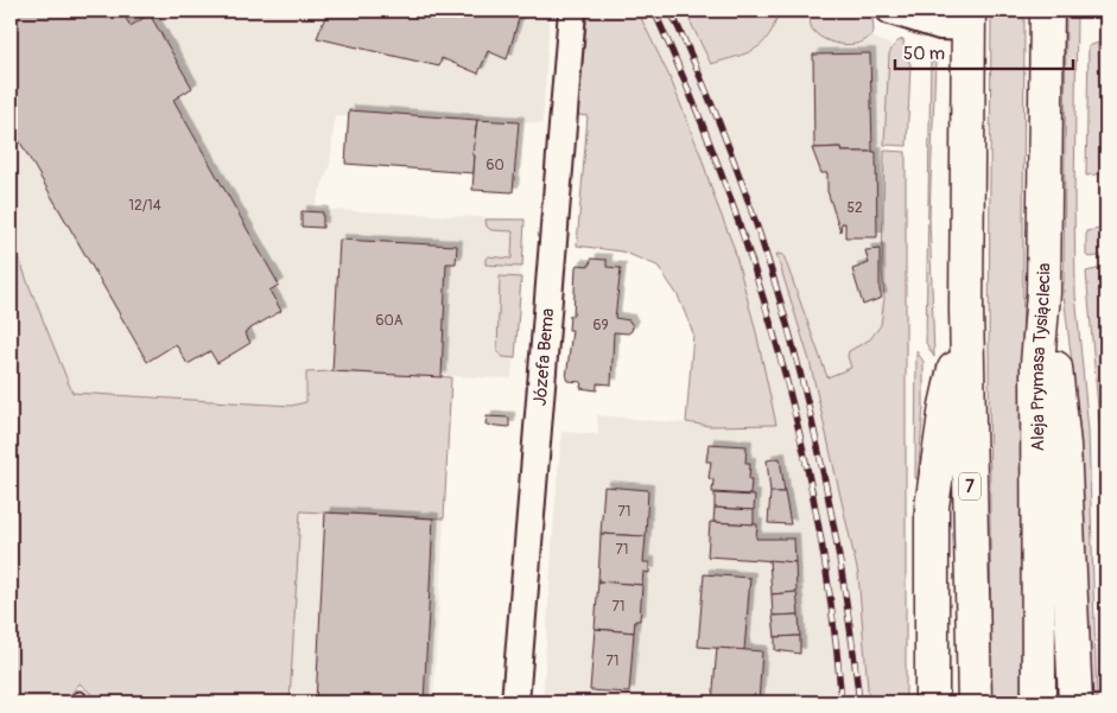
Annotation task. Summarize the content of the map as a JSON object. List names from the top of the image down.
{
  "streets": {
    "main road": ["Aleja Prymasa Tysiąclecia", "7"],
    "street": ["Józefa Bema"]
  },
  "house_numbers": [
    "60",
    "12/14",
    "52",
    "60A",
    "69",
    "71",
    "71",
    "71",
    "71"
  ],
  "scale_bar": "50 m"
}
